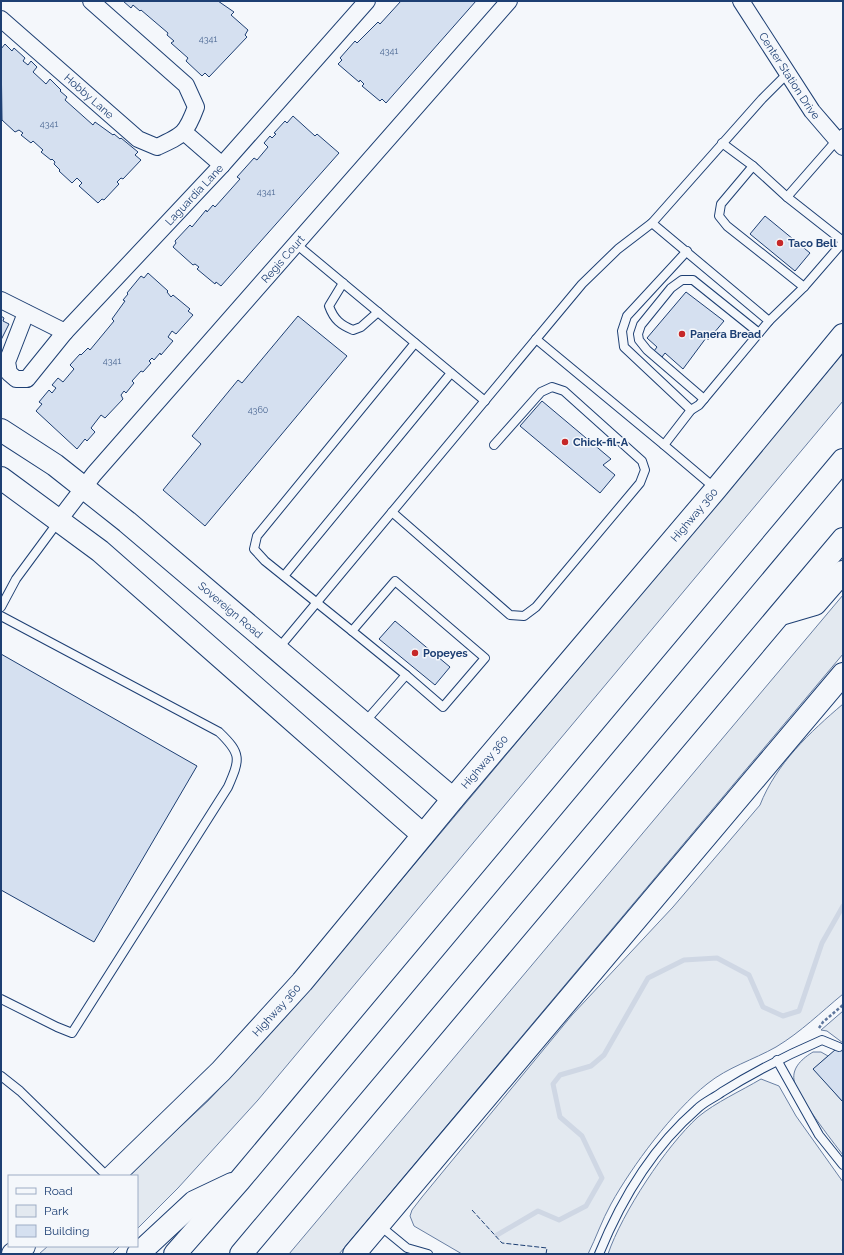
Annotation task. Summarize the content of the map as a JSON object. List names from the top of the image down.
{
  "streets": {
    "main road": ["Highway 360", "Sovereign Road"],
    "street": [
      "Center Station Drive",
      "Hobby Lane",
      "Laguardia Lane",
      "Regis Court"
    ]
  },
  "crossings": [
    ["Regis Court", "Sovereign Road"],
    ["Highway 360", "Sovereign Road"]
  ],
  "places": [
    "Taco Bell",
    "Panera Bread",
    "Chick-fil-A",
    "Popeyes"
  ],
  "house_numbers": [
    "4341",
    "4341",
    "4341",
    "4341",
    "4341",
    "4360"
  ],
  "legend": ["Road", "Park", "Building"]
}
